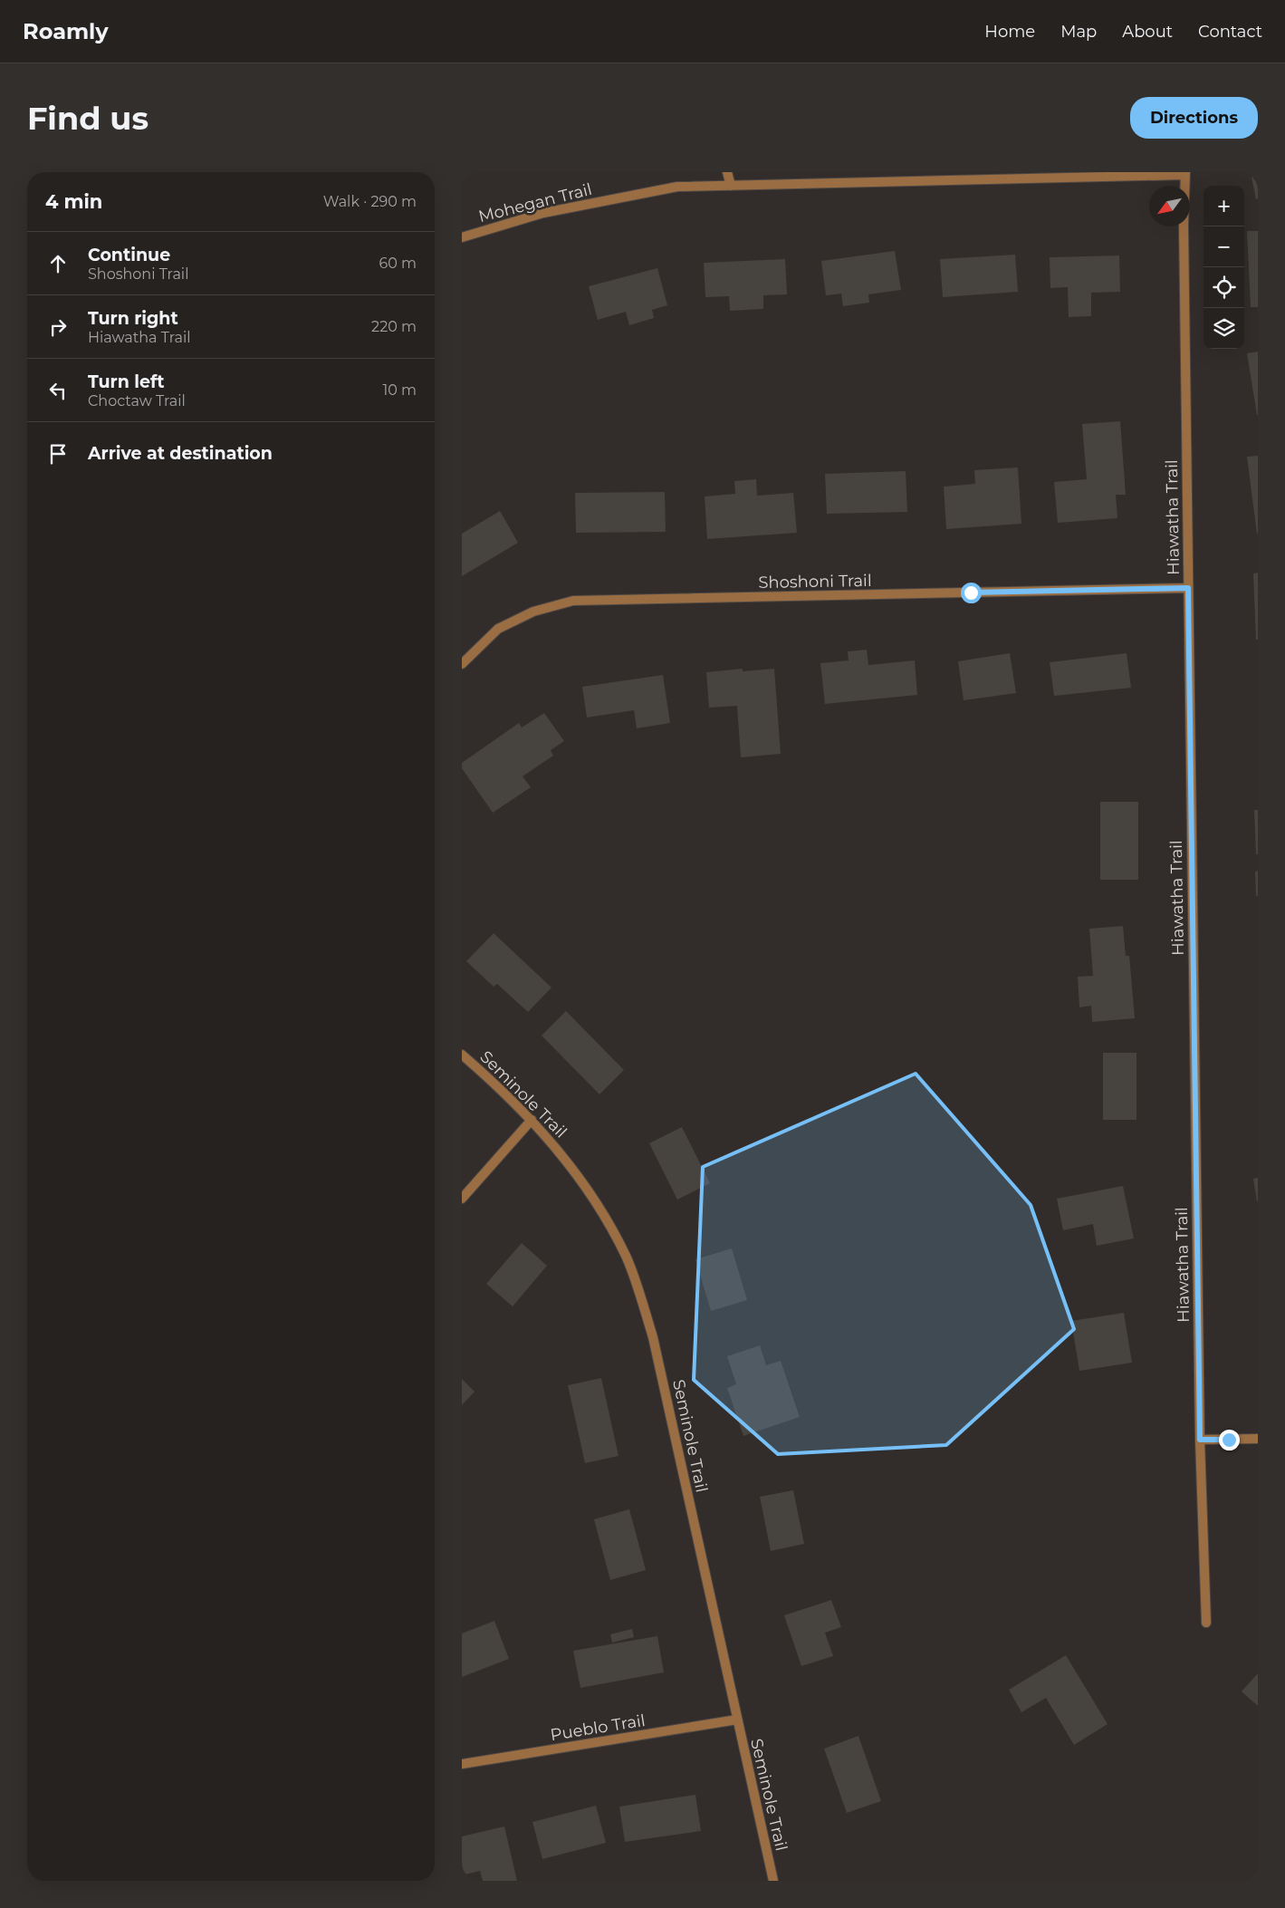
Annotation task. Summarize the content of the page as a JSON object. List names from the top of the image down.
{
  "streets": {
    "street": [
      "Mohegan Trail",
      "Hiawatha Trail",
      "Shoshoni Trail",
      "Seminole Trail",
      "Pueblo Trail"
    ]
  },
  "crossings": [
    ["Mohegan Trail", "Hiawatha Trail"],
    ["Hiawatha Trail", "Shoshoni Trail"],
    ["Seminole Trail", "Pueblo Trail"]
  ],
  "north": "bottom left",
  "page": {
    "header": "Roamly",
    "nav": [
      "Home",
      "Map",
      "About",
      "Contact"
    ],
    "buttons": "Directions",
    "title": "Find us",
    "heading": ["4 min", "Walk · 290 m"],
    "map_buttons": ["+", "−"],
    "list": [
      ["Continue", "Shoshoni Trail", "60 m"],
      ["Turn right", "Hiawatha Trail", "220 m"],
      ["Turn left", "Choctaw Trail", "10 m"],
      "Arrive at destination"
    ]
  }
}
